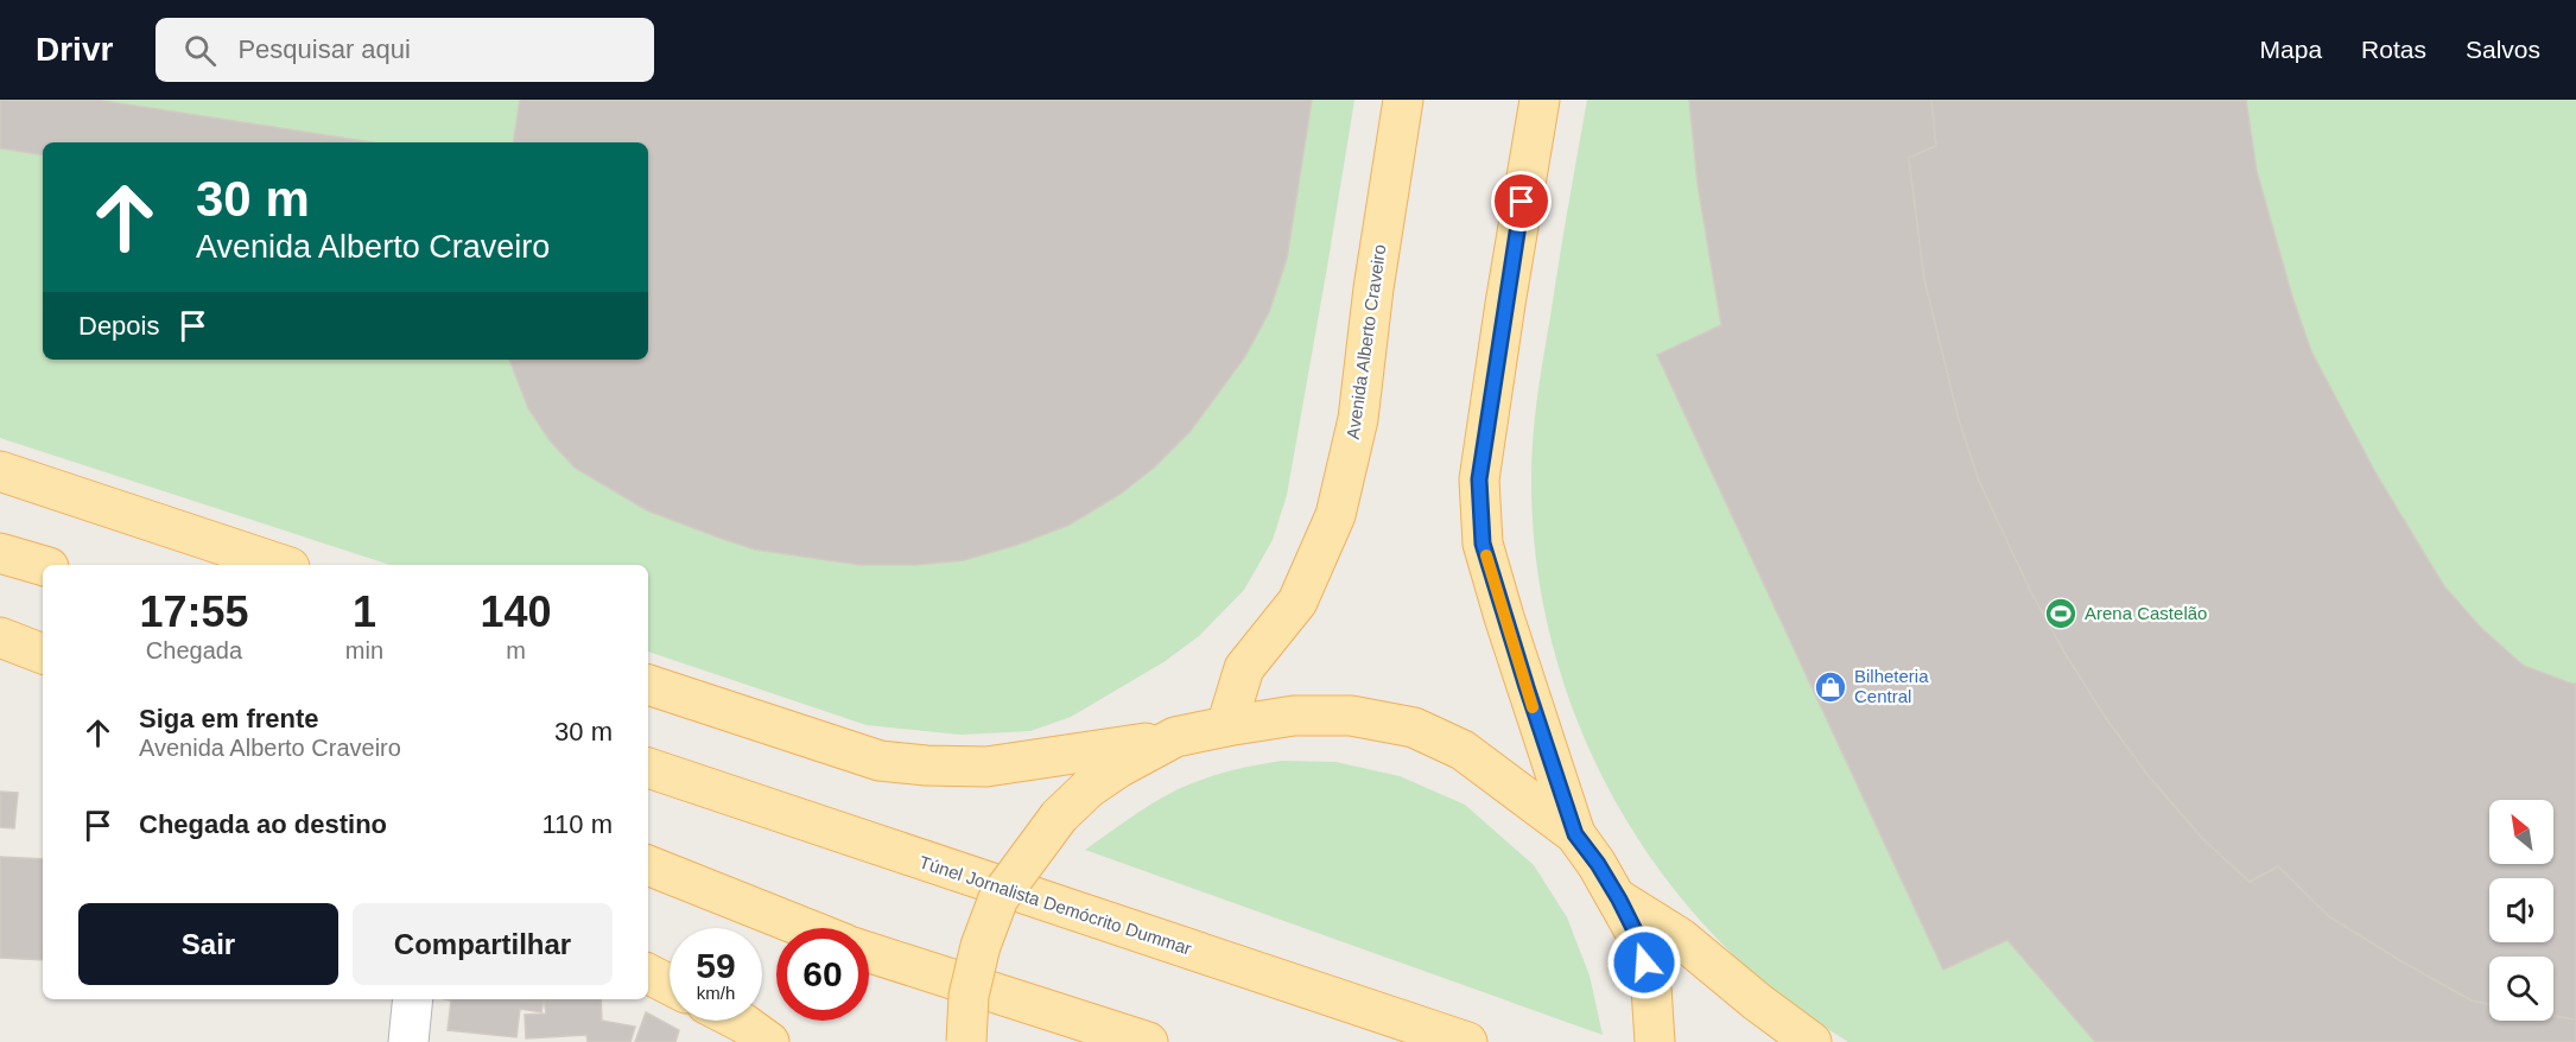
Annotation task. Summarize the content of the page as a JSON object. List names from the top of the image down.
{
  "streets": {
    "main road": ["Avenida Alberto Craveiro", "Túnel Jornalista Demócrito Dummar"]
  },
  "places": {
    "sports": ["Arena Castelão"],
    "shop": ["Bilheteria Central"]
  },
  "north": "top left",
  "page": {
    "header": "Drivr",
    "search": "Pesquisar aqui",
    "nav": ["Mapa", "Rotas", "Salvos"],
    "turn": ["30 m", "Avenida Alberto Craveiro"],
    "then": "Depois",
    "eta": [
      "17:55",
      "Chegada",
      "1",
      "min",
      "140",
      "m"
    ],
    "list": [
      {
        "name": "Siga em frente",
        "note": "Avenida Alberto Craveiro",
        "value": "30 m"
      },
      {
        "name": "Chegada ao destino",
        "value": "110 m"
      }
    ],
    "buttons": ["Sair", "Compartilhar"],
    "speed": "59 km/h",
    "limit": "60"
  }
}
